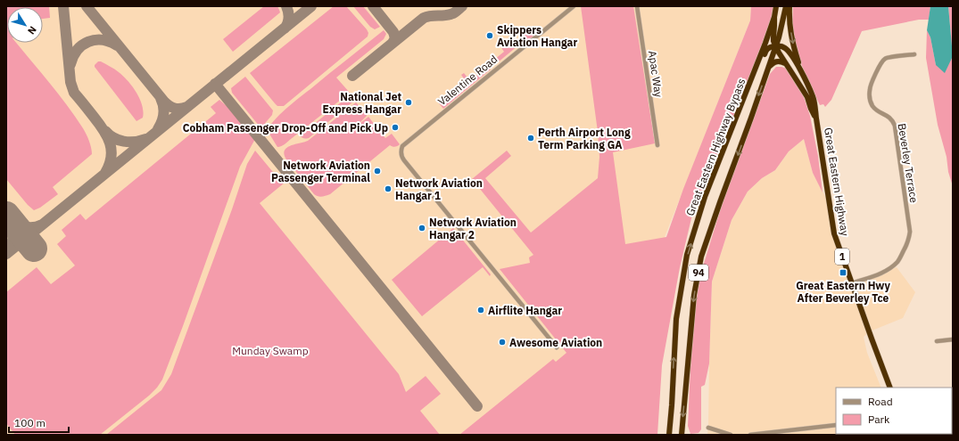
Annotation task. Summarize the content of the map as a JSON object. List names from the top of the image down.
{
  "streets": {
    "highway": [
      "Great Eastern Highway Bypass",
      "Great Eastern Highway",
      "1",
      "94"
    ],
    "street": ["Apac Way", "Valentine Road", "Beverley Terrace"]
  },
  "crossings": [
    ["Great Eastern Highway Bypass", "Great Eastern Highway"],
    ["Great Eastern Highway Bypass", "94"],
    ["Beverley Terrace", "Great Eastern Highway"],
    ["Great Eastern Highway", "1"],
    ["Great Eastern Highway", "94"]
  ],
  "parks": ["Munday Swamp"],
  "places": {
    "other": [
      "Skippers Aviation Hangar",
      "National Jet Express Hangar",
      "Cobham Passenger Drop-Off and Pick Up",
      "Perth Airport Long Term Parking GA",
      "Network Aviation Passenger Terminal",
      "Network Aviation Hangar 1",
      "Network Aviation Hangar 2",
      "Airflite Hangar",
      "Awesome Aviation"
    ],
    "transit": ["Great Eastern Hwy After Beverley Tce"]
  },
  "legend": ["Road", "Park"],
  "scale_bar": "100 m",
  "north": "bottom right"
}
